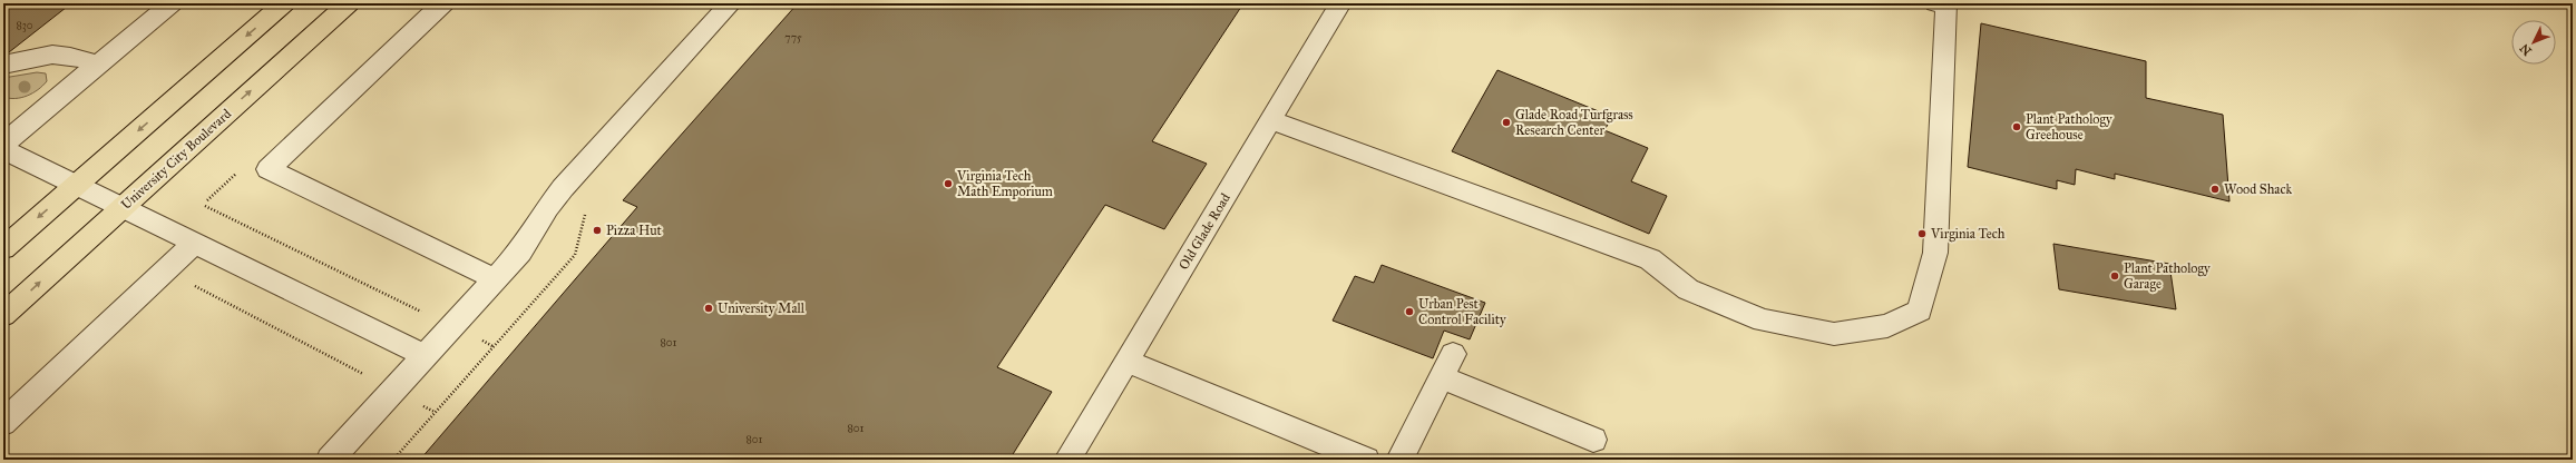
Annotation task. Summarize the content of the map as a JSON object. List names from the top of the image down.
{
  "streets": {
    "main road": ["University City Boulevard"],
    "street": ["Old Glade Road"]
  },
  "places": [
    "Glade Road Turfgrass Research Center",
    "Plant Pathology Greehouse",
    "Virginia Tech Math Emporium",
    "Wood Shack",
    "Pizza Hut",
    "Virginia Tech",
    "Plant Pathology Garage",
    "University Mall",
    "Urban Pest Control Facility"
  ],
  "house_numbers": [
    "830",
    "775",
    "801",
    "801",
    "801"
  ],
  "north": "bottom left"
}
